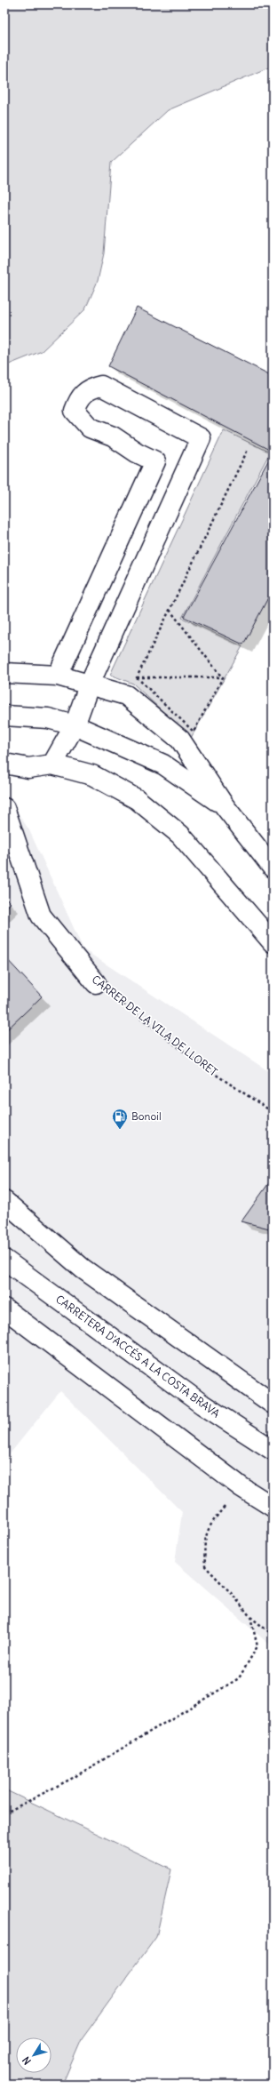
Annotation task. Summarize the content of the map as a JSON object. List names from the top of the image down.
{
  "streets": {
    "street": ["CARRER DE LA VILA DE LLORET", "CARRETERA D'ACCÉS A LA COSTA BRAVA"]
  },
  "places": {
    "fuel station": ["Bonoil"]
  },
  "north": "bottom left"
}
